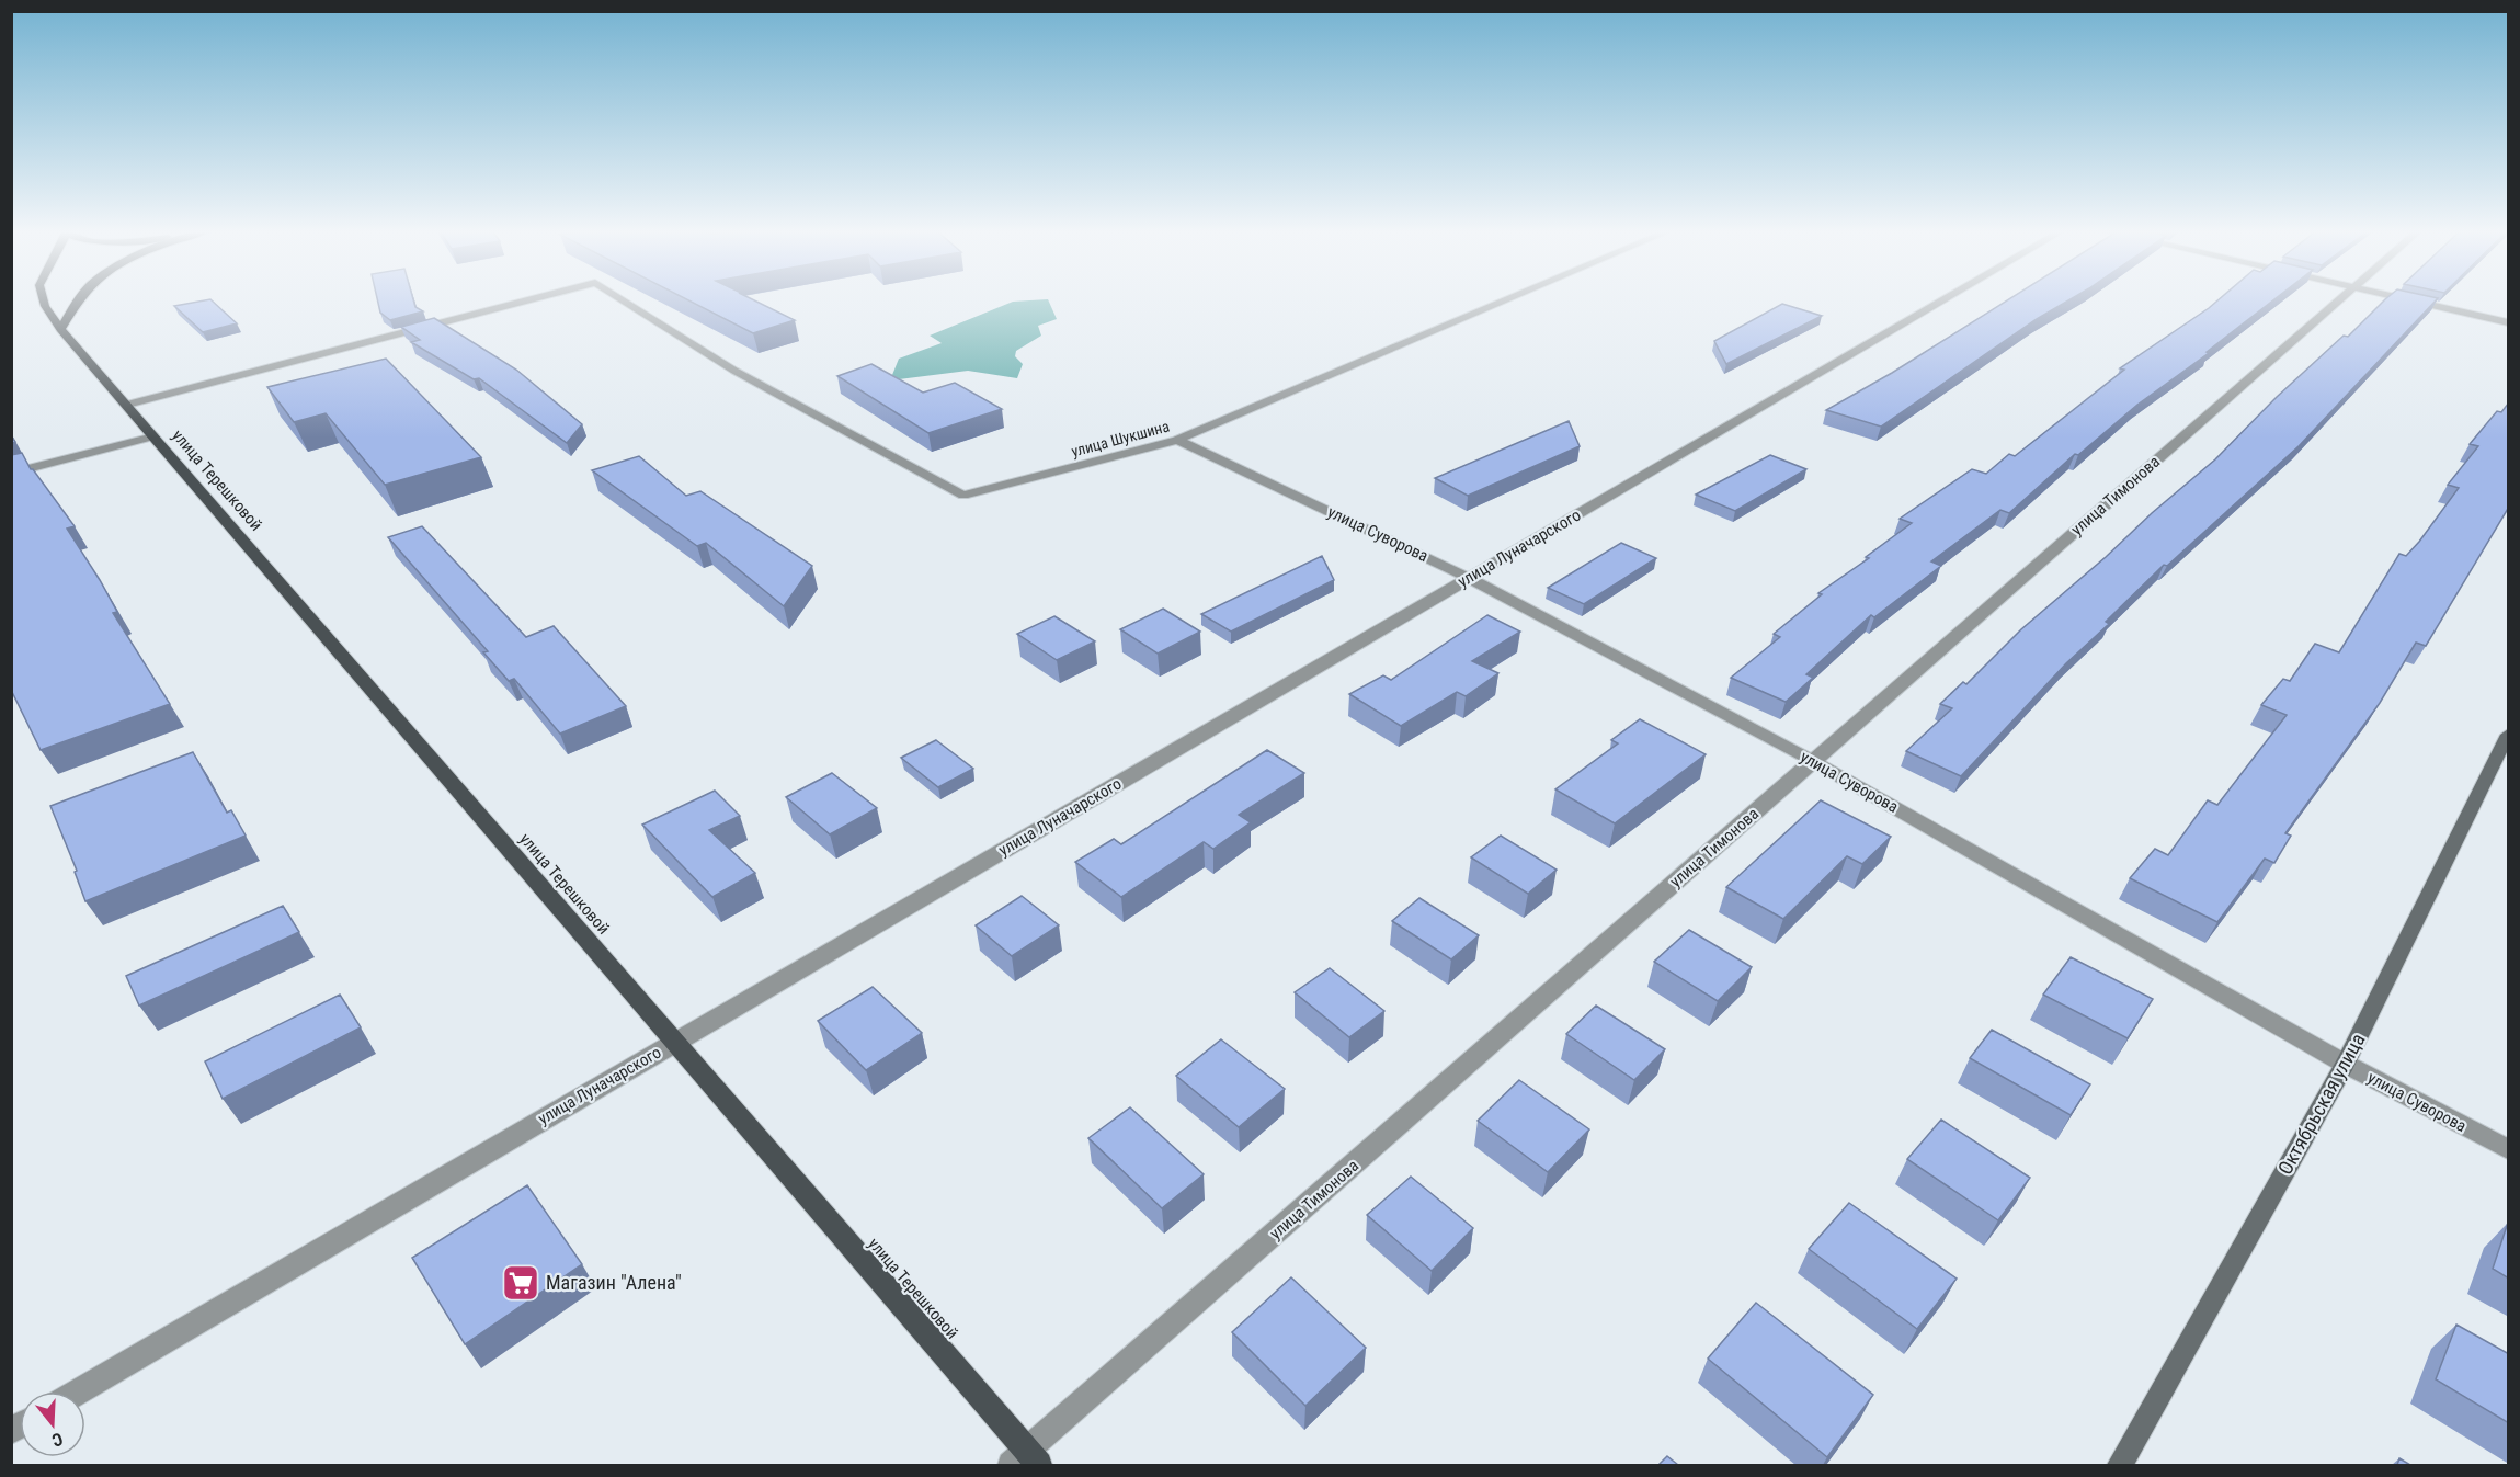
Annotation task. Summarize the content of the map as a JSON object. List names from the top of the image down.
{
  "streets": {
    "main road": ["улица Терешковой"],
    "street": [
      "улица Шукшина",
      "улица Тимонова",
      "улица Суворова",
      "улица Луначарского",
      "Октябрьская улица"
    ]
  },
  "crossings": [
    ["улица Шукшина", "улица Терешковой"],
    ["улица Шукшина", "улица Суворова"],
    ["улица Терешковой", "улица Тимонова"],
    ["улица Терешковой", "улица Луначарского"],
    ["улица Тимонова", "улица Суворова"],
    ["улица Суворова", "улица Луначарского"],
    ["улица Суворова", "Октябрьская улица"]
  ],
  "places": {
    "supermarket": ["Магазин \"Алена\""]
  },
  "north": "bottom"
}
